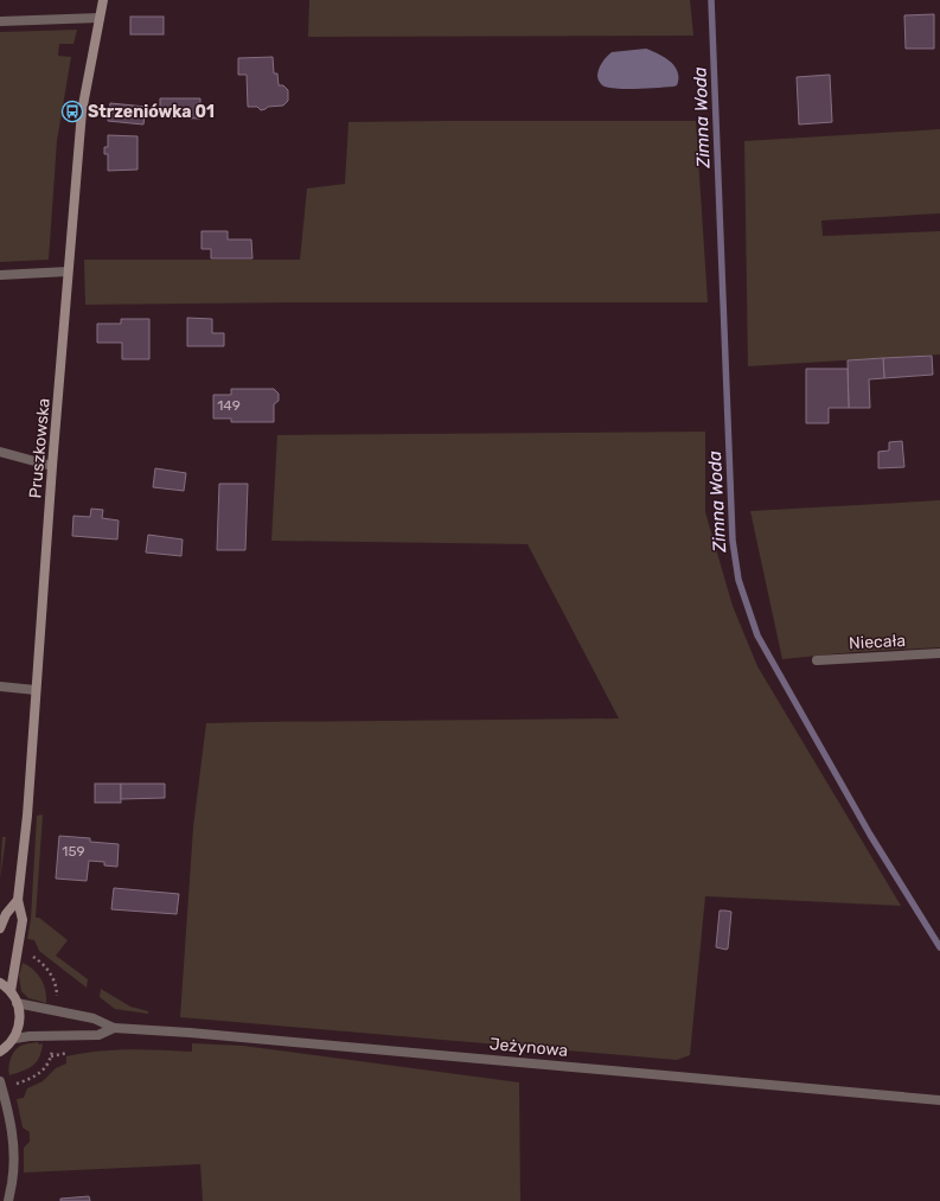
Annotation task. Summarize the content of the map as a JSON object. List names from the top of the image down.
{
  "streets": {
    "street": ["Pruszkowska", "Niecała", "Jeżynowa"]
  },
  "water": ["Zimna Woda"],
  "places": {
    "bus stop": ["Strzeniówka 01"]
  },
  "house_numbers": ["149", "159"]
}
